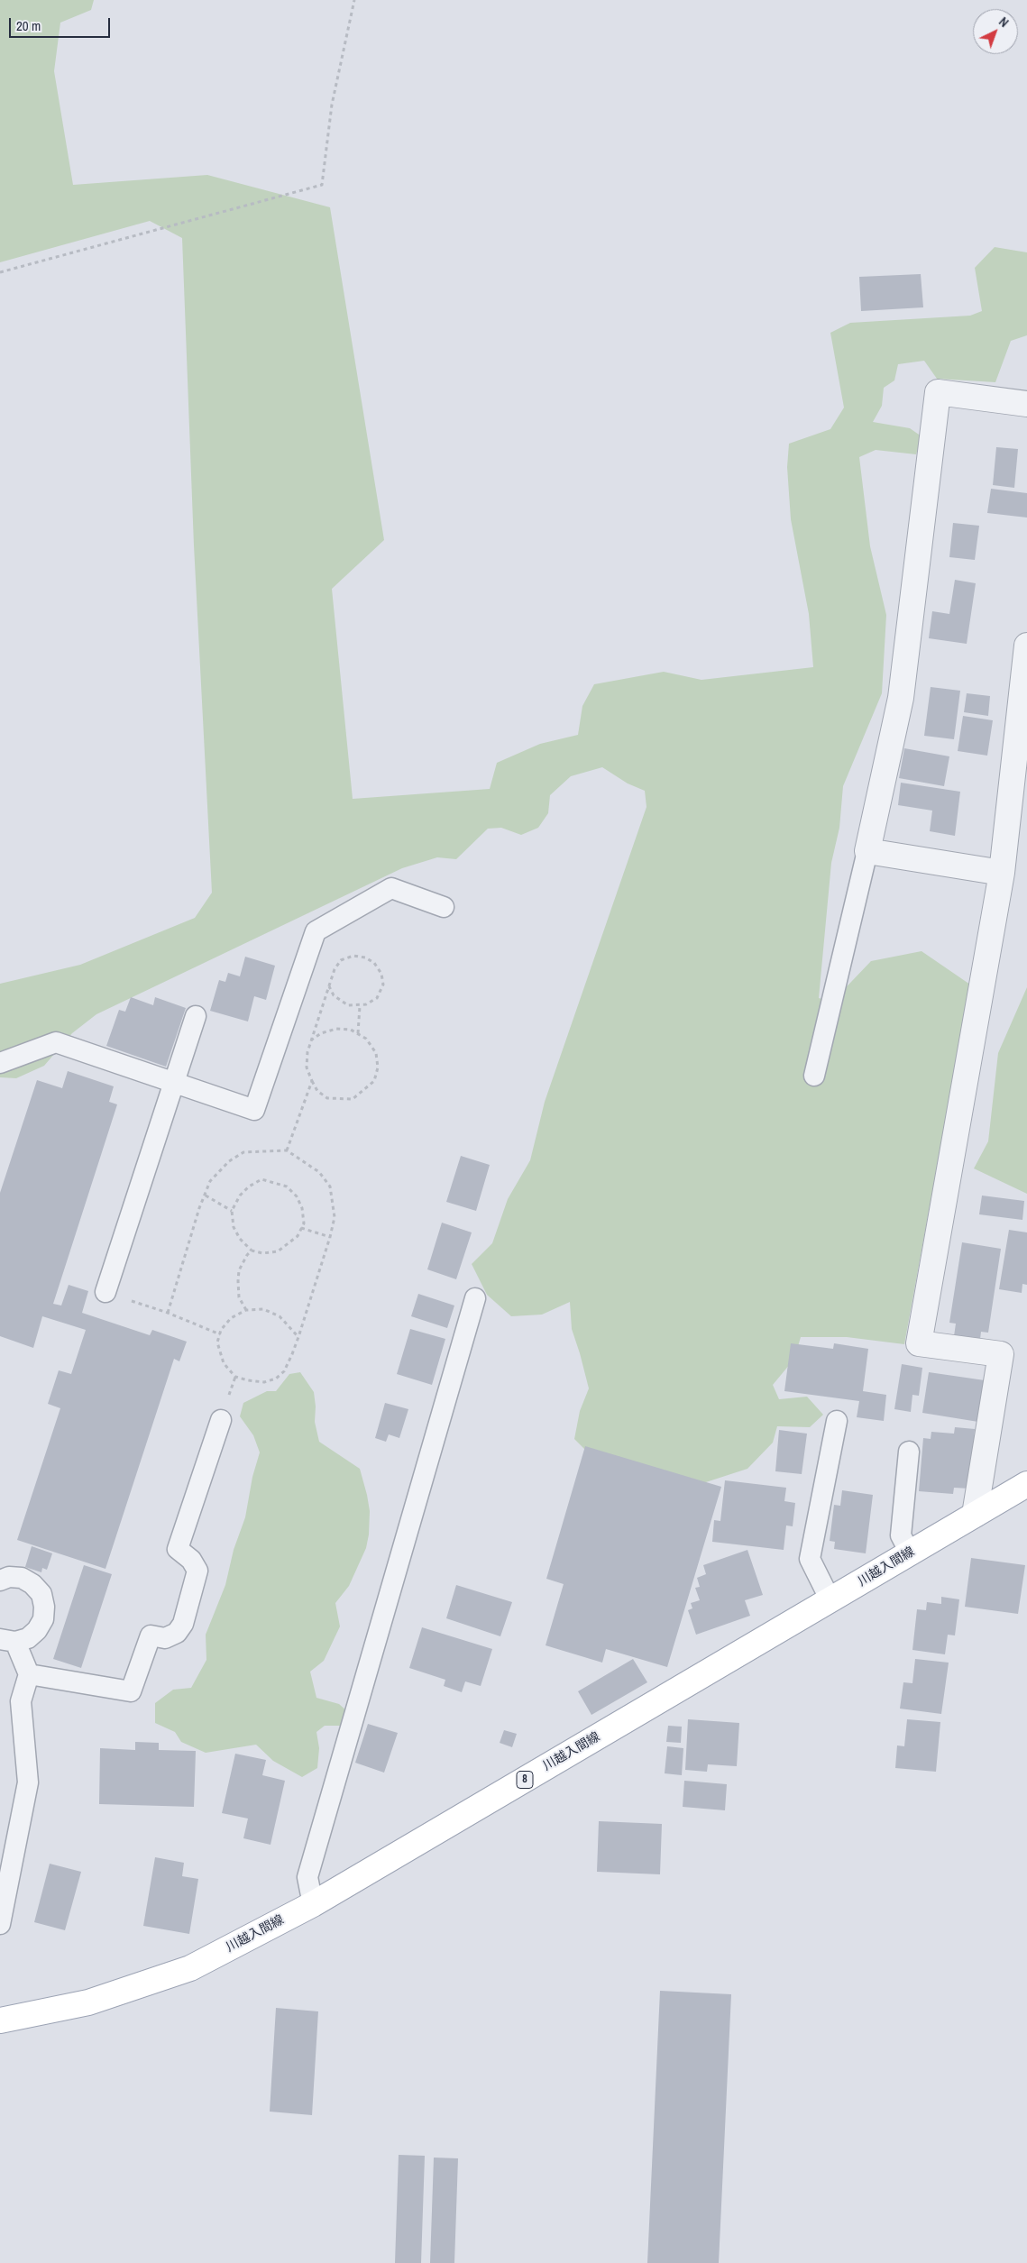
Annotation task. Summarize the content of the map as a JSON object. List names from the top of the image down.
{
  "streets": {
    "main road": ["川越入間線", "8"]
  },
  "scale_bar": "20 m",
  "north": "top right"
}
